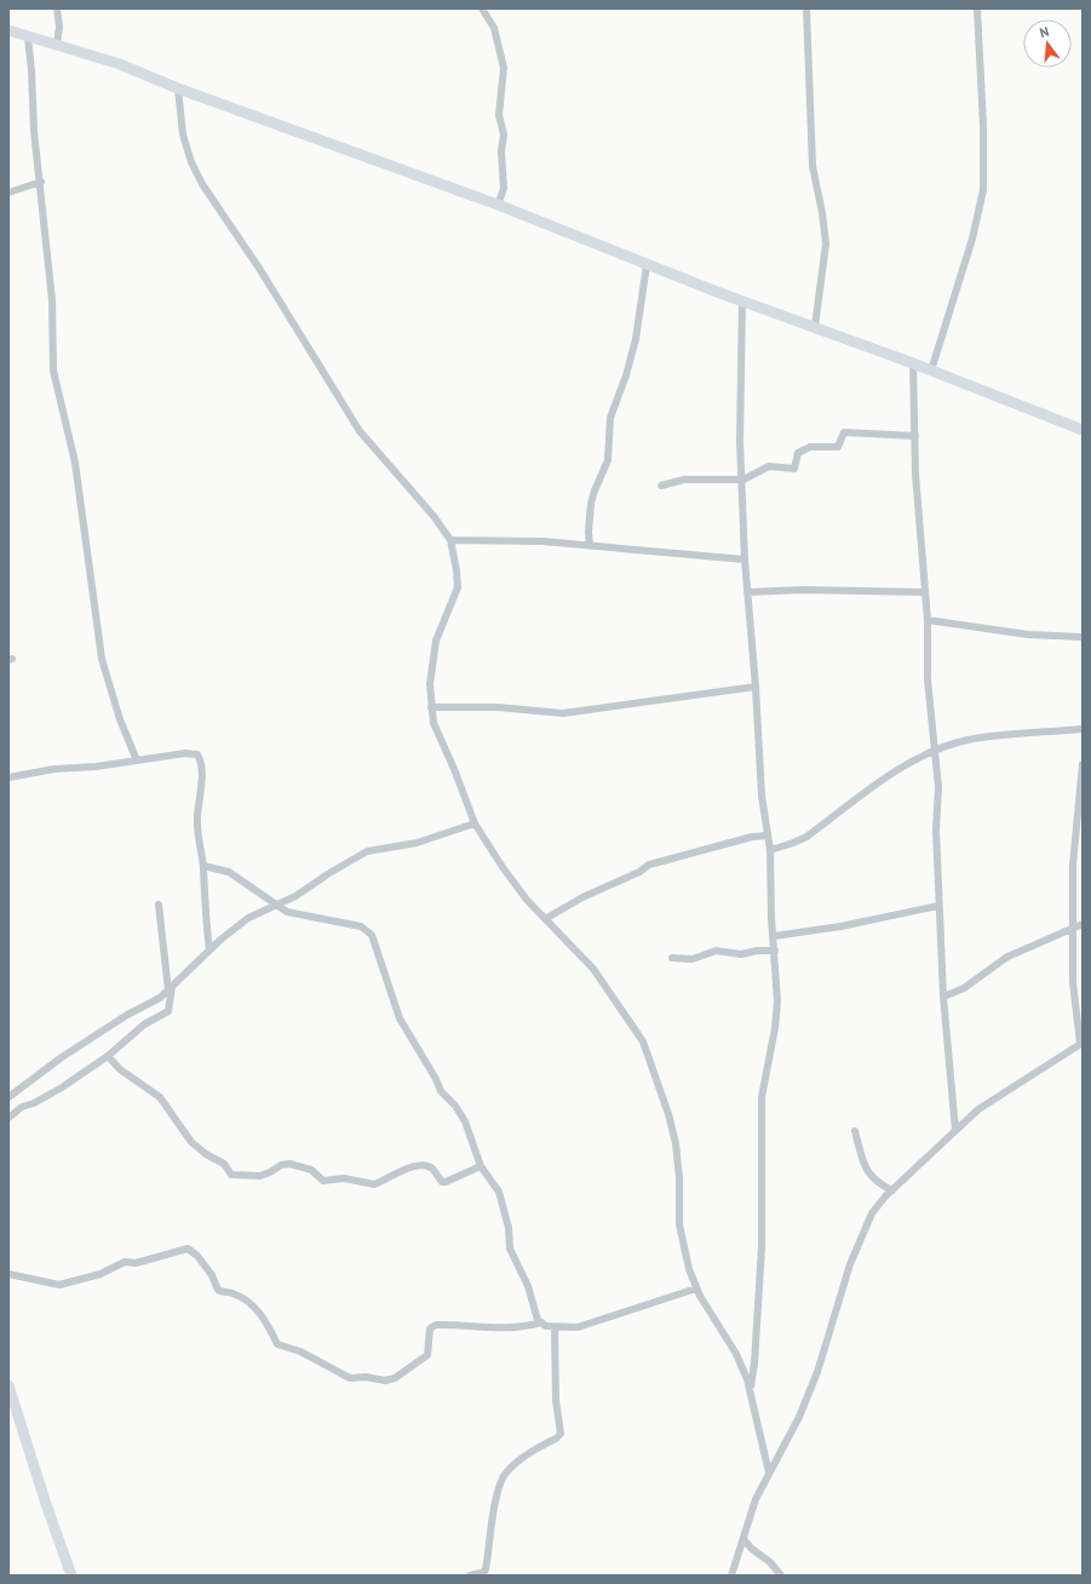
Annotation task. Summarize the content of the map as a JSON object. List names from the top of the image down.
{
  "north": "top"
}
